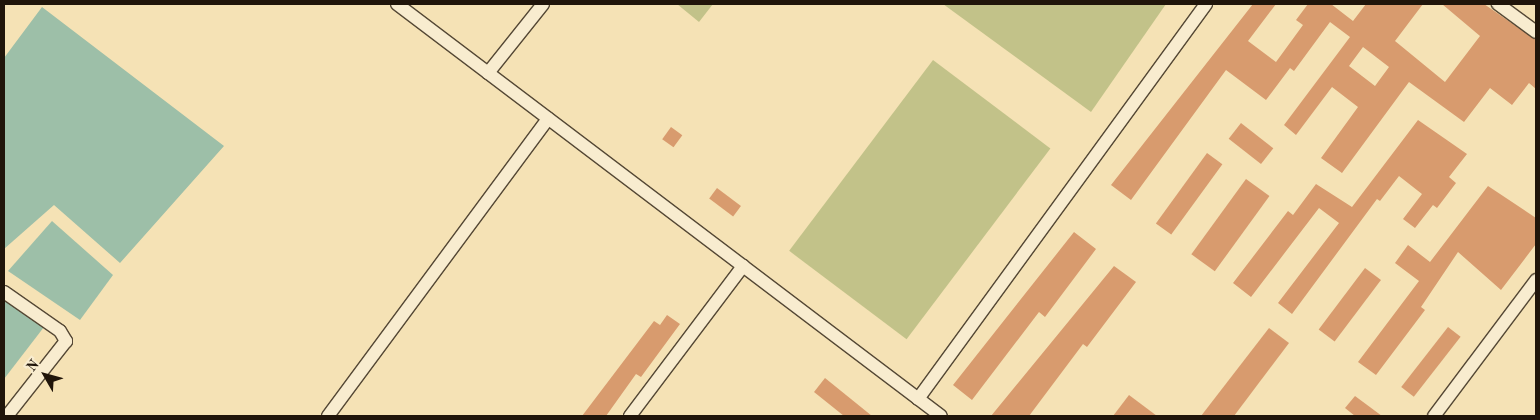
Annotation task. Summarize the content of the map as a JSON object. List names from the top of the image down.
{
  "north": "top left"
}
